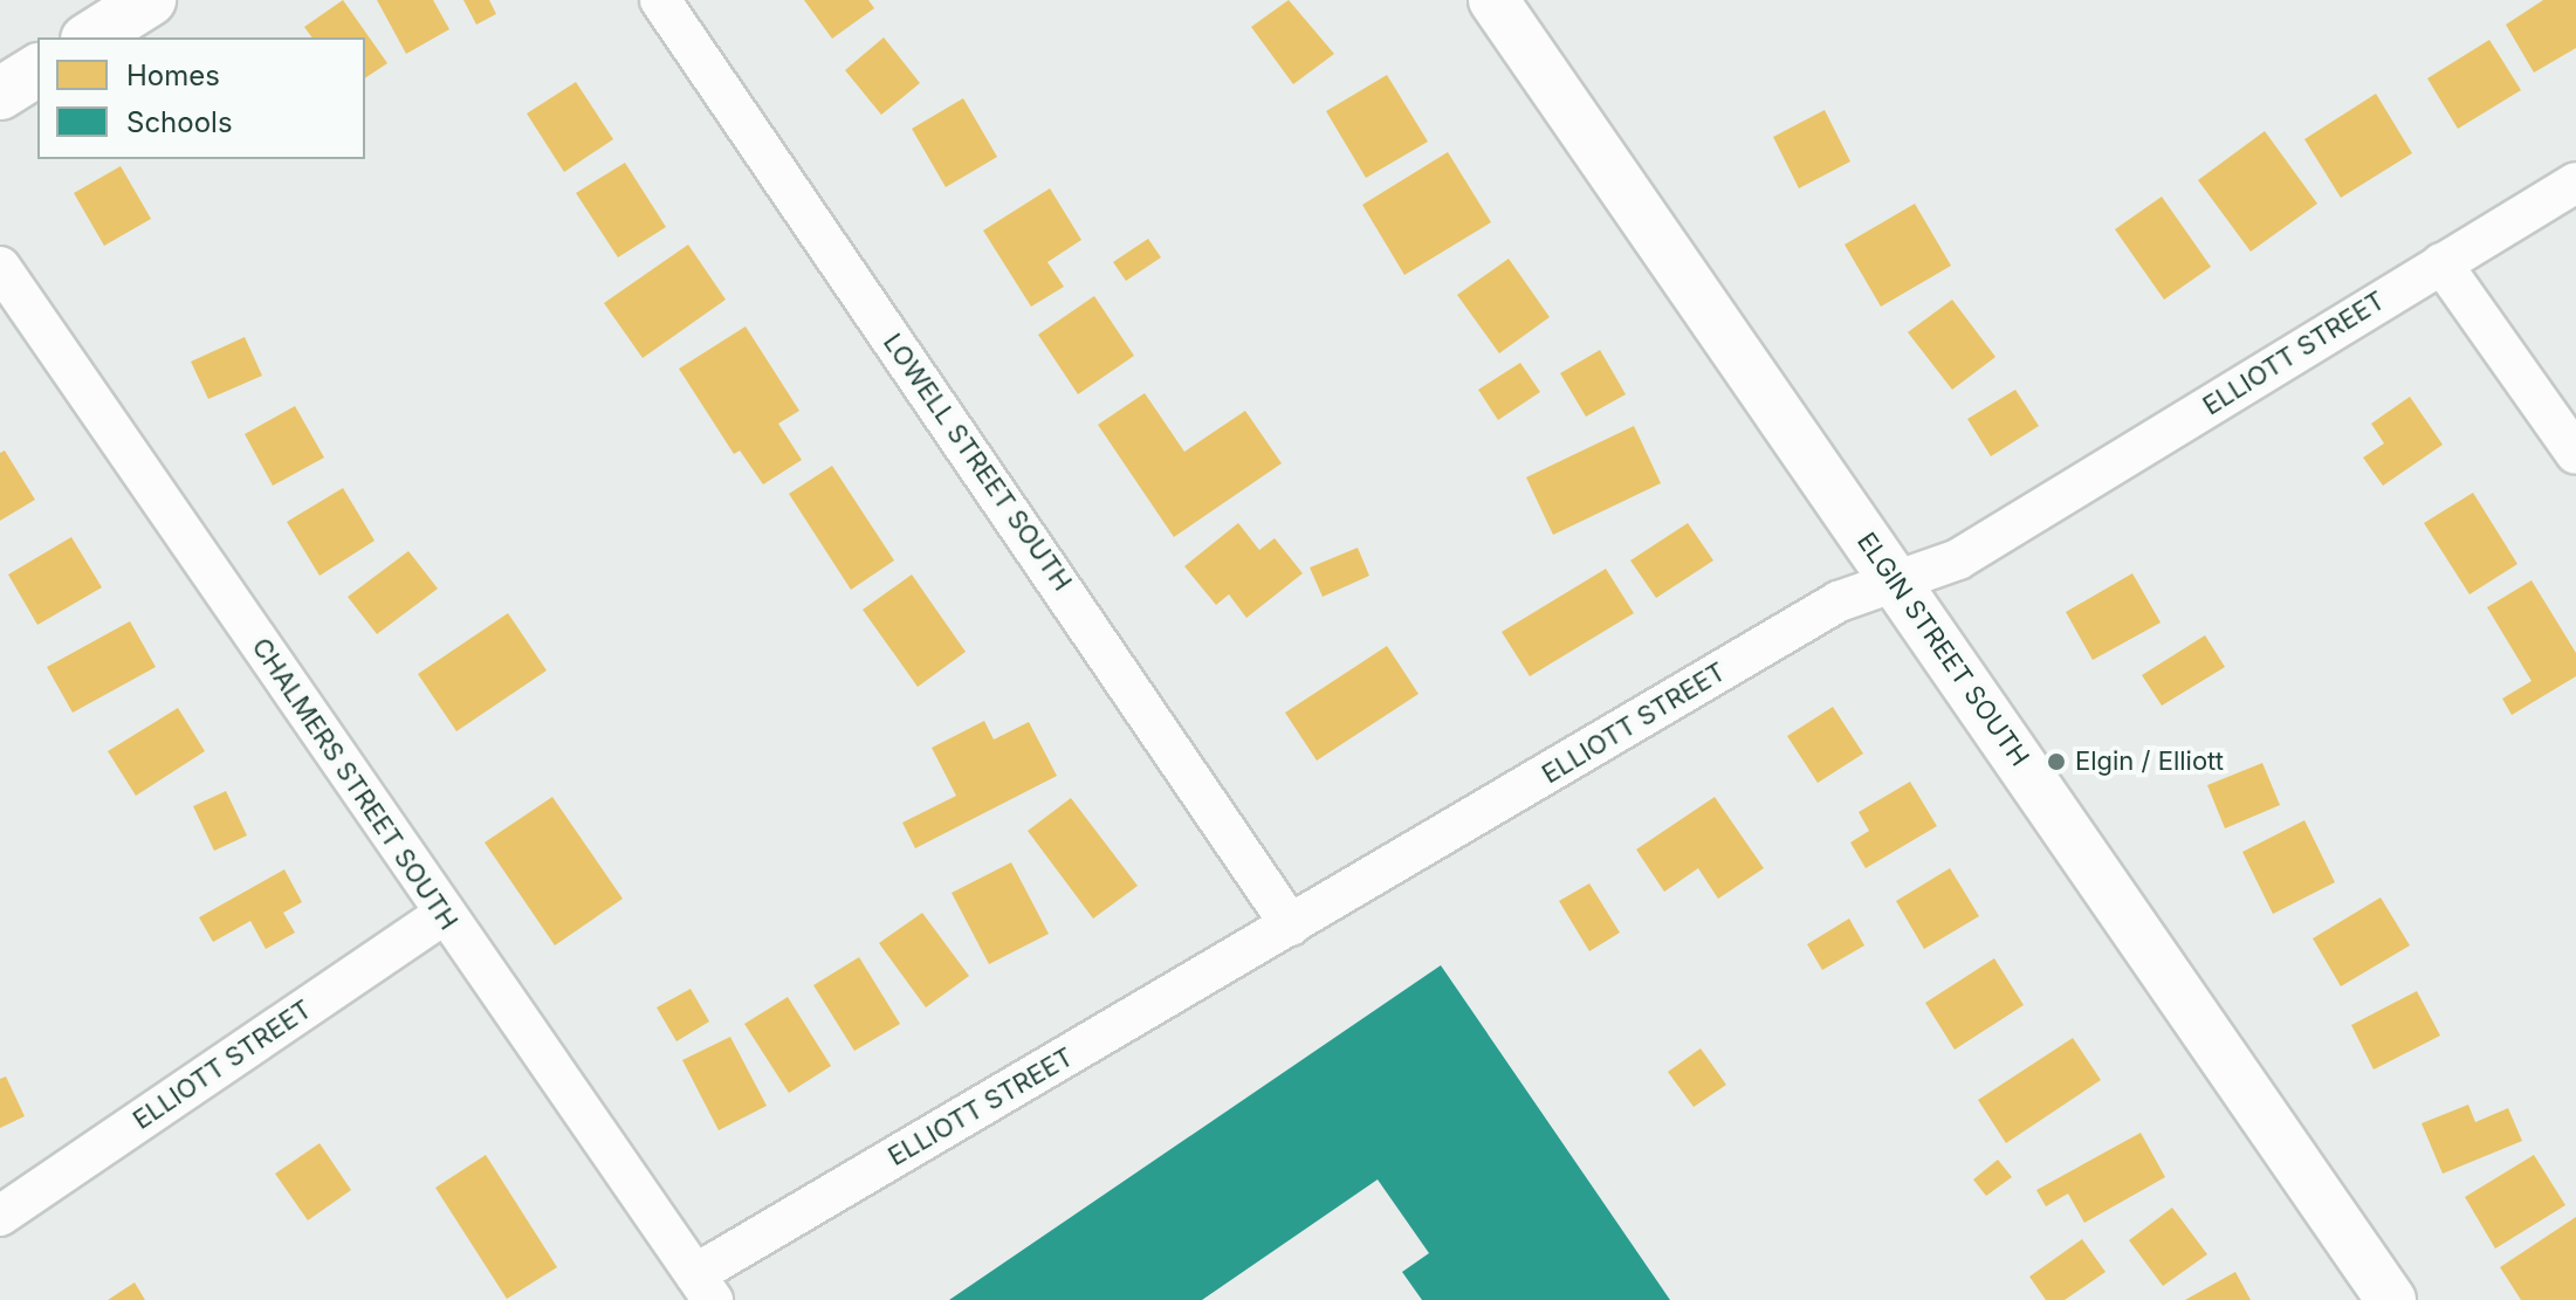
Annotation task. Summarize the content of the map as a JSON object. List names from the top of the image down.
{
  "streets": {
    "street": [
      "ELLIOTT STREET",
      "LOWELL STREET SOUTH",
      "ELGIN STREET SOUTH",
      "CHALMERS STREET SOUTH"
    ]
  },
  "crossings": [
    ["ELLIOTT STREET", "LOWELL STREET SOUTH"],
    ["ELLIOTT STREET", "ELGIN STREET SOUTH"],
    ["ELLIOTT STREET", "CHALMERS STREET SOUTH"]
  ],
  "places": ["Elgin / Elliott"],
  "legend": ["Homes", "Schools"]
}
